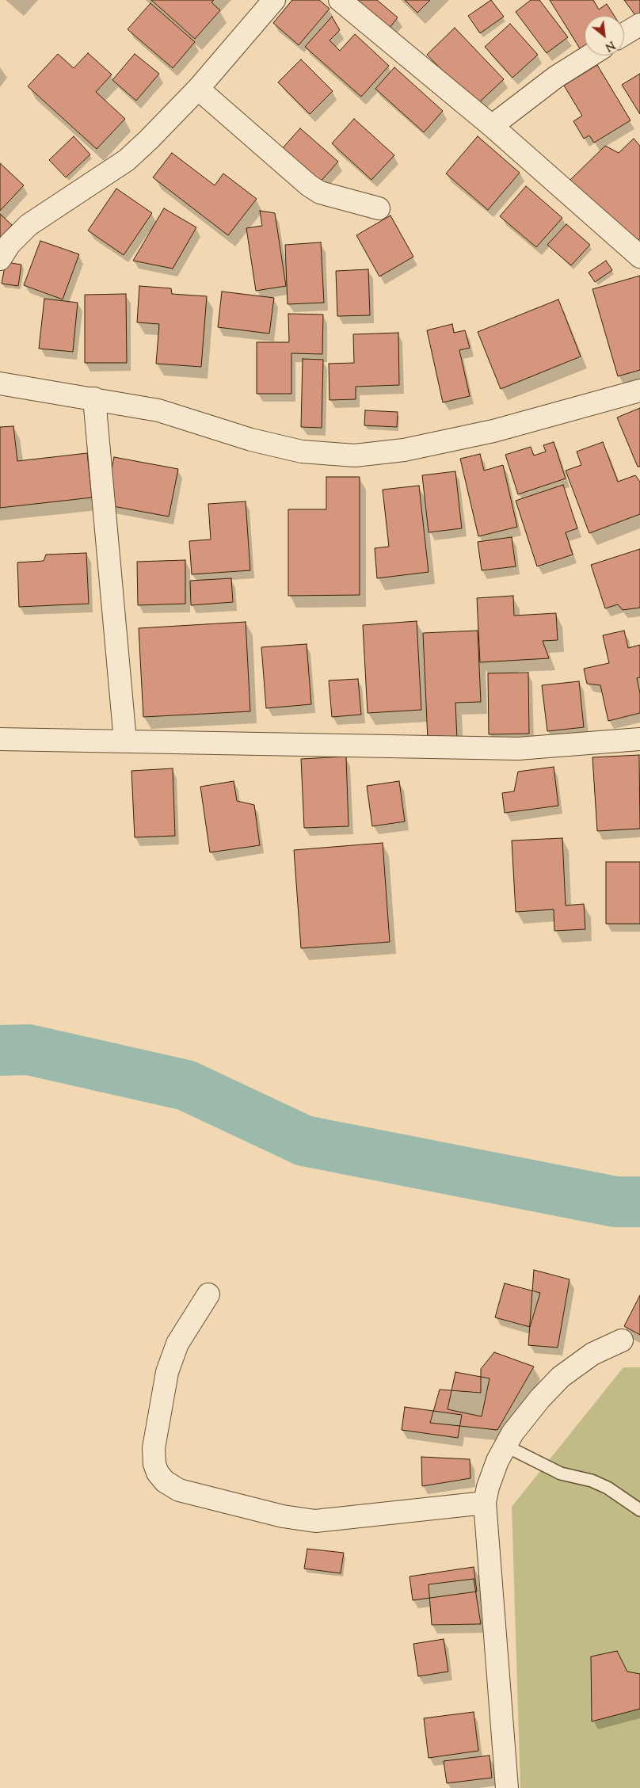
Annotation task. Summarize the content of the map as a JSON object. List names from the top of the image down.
{
  "north": "bottom right"
}
